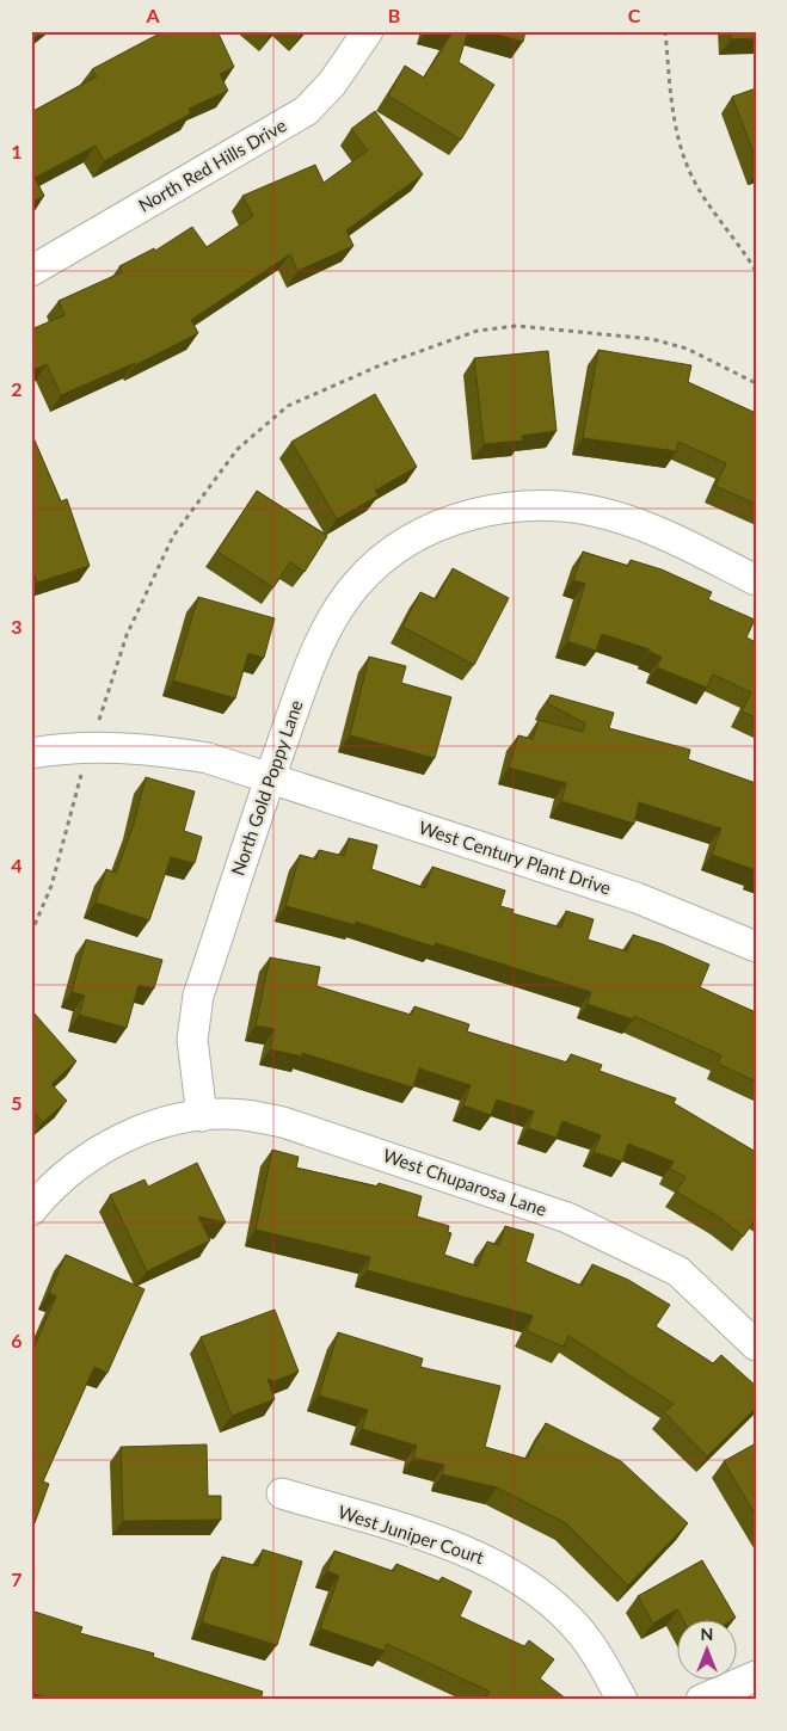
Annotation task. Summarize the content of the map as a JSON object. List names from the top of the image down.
{
  "streets": {
    "street": [
      "North Red Hills Drive",
      "North Gold Poppy Lane",
      "West Century Plant Drive",
      "West Chuparosa Lane",
      "West Juniper Court"
    ]
  },
  "crossings": [
    ["North Gold Poppy Lane", "West Century Plant Drive"],
    ["North Gold Poppy Lane", "West Chuparosa Lane"]
  ],
  "north": "top",
  "grid": {
    "columns": ["A", "B", "C"],
    "rows": [
      "1",
      "2",
      "3",
      "4",
      "5",
      "6",
      "7"
    ]
  }
}
